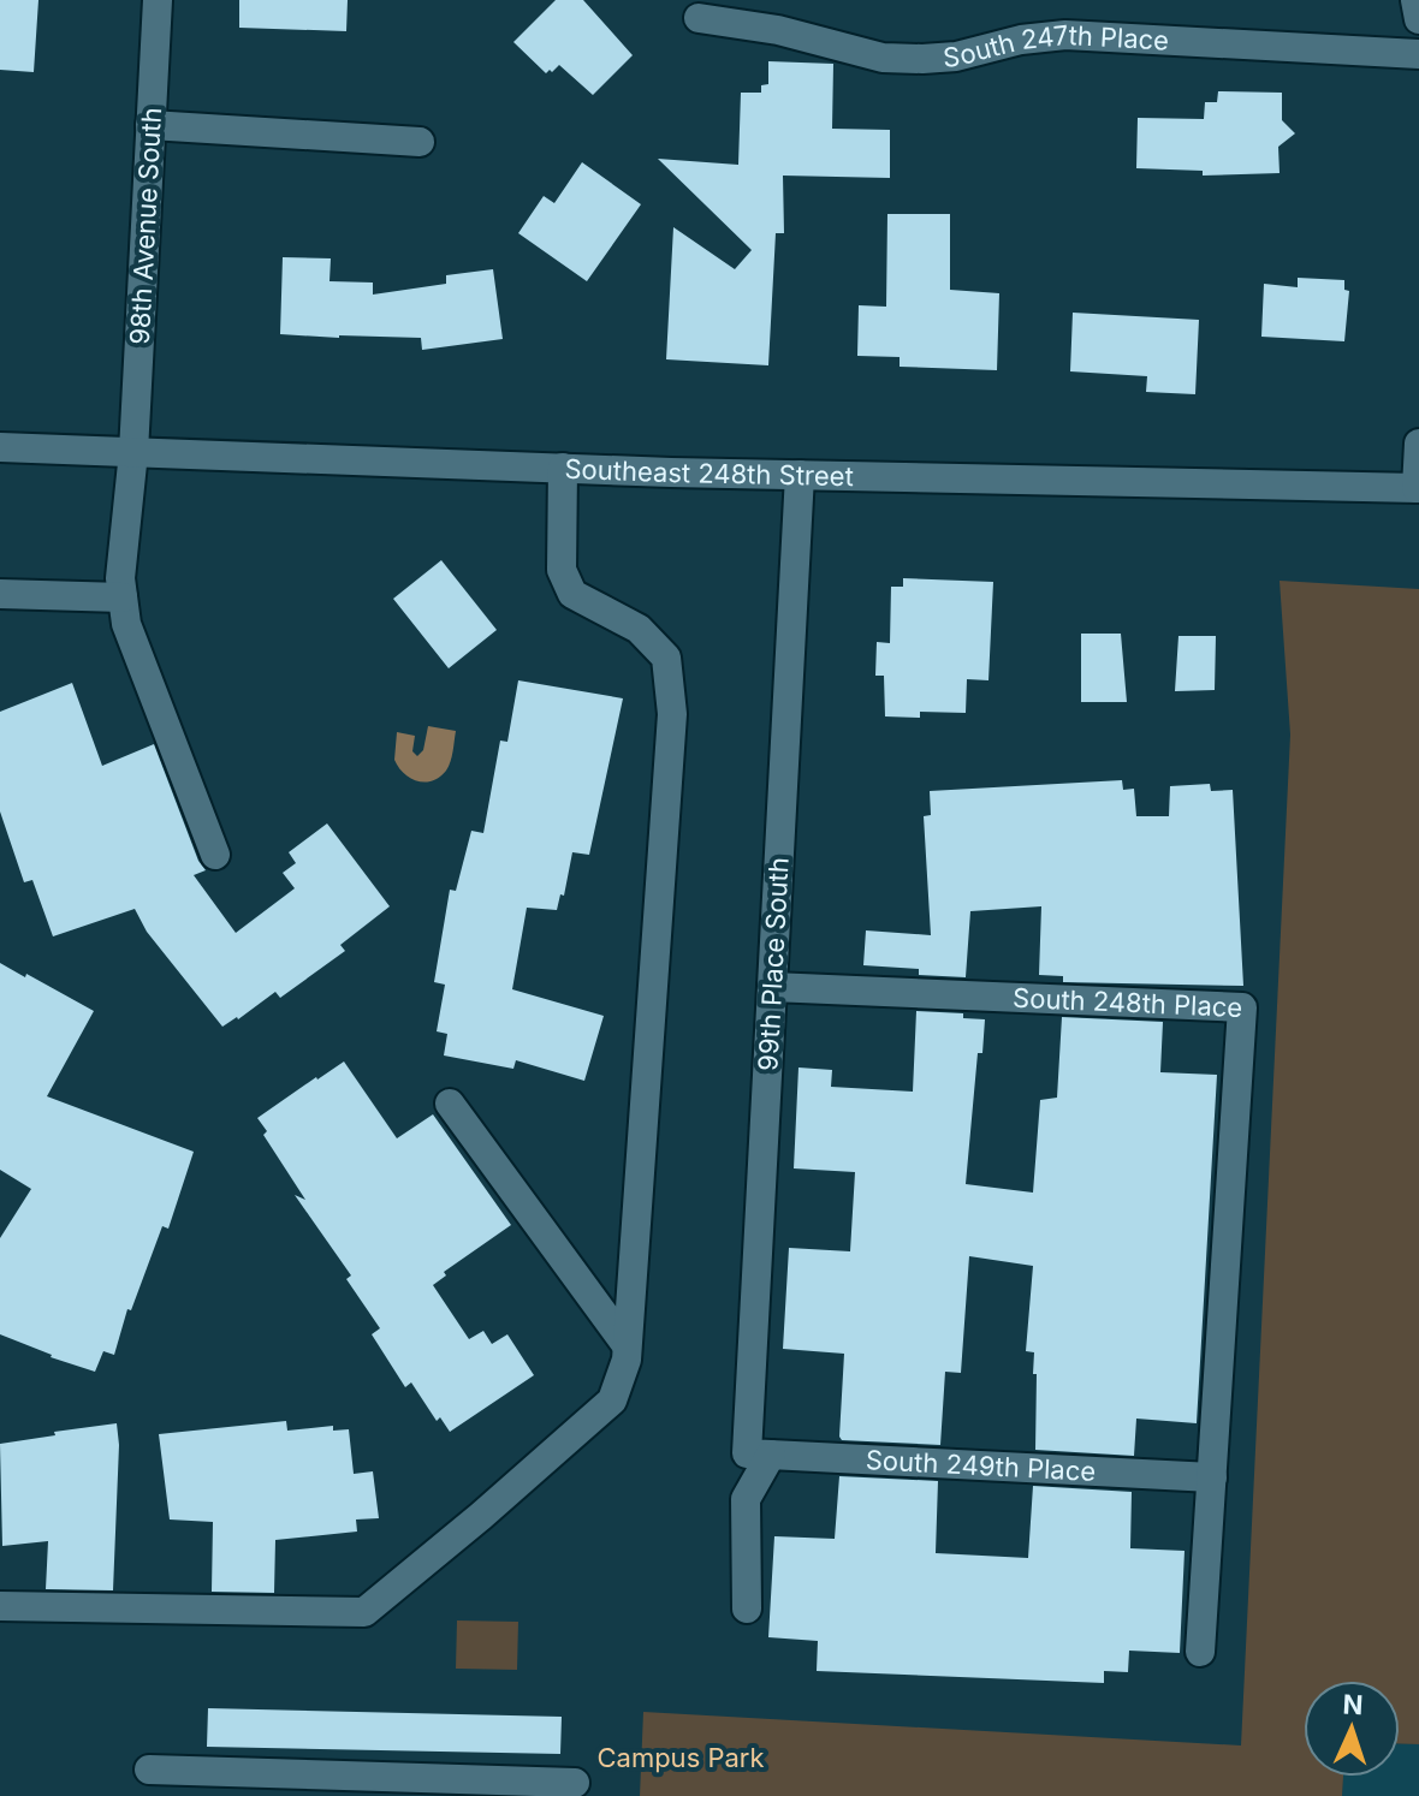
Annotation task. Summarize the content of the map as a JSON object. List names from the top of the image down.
{
  "streets": {
    "street": [
      "South 247th Place",
      "98th Avenue South",
      "Southeast 248th Street",
      "99th Place South",
      "South 248th Place",
      "South 249th Place"
    ]
  },
  "crossings": [
    ["98th Avenue South", "Southeast 248th Street"],
    ["Southeast 248th Street", "99th Place South"],
    ["99th Place South", "South 248th Place"],
    ["99th Place South", "South 249th Place"],
    ["South 248th Place", "South 249th Place"]
  ],
  "parks": ["Campus Park"],
  "north": "top"
}
